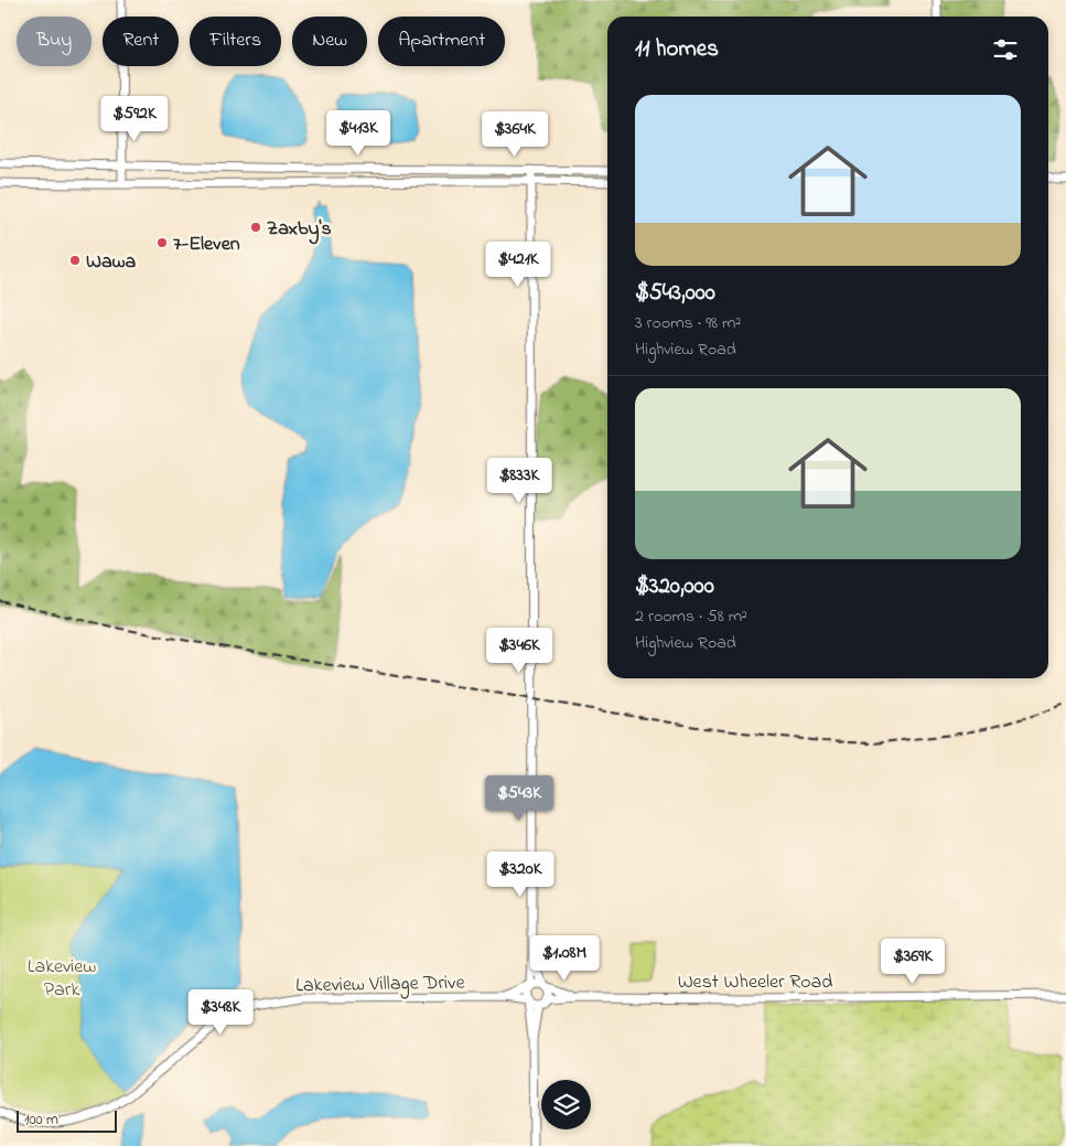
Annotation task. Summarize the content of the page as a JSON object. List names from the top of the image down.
{
  "streets": {
    "street": ["West Wheeler Road", "Lakeview Village Drive"]
  },
  "crossings": [
    ["West Wheeler Road", "Lakeview Village Drive"]
  ],
  "parks": ["Lakeview Park"],
  "places": ["Zaxby's", "7-Eleven", "Wawa"],
  "scale_bar": "100 m",
  "page": {
    "chip": [
      "Buy",
      "Rent",
      "Filters",
      "New",
      "Apartment"
    ],
    "heading": "11 homes",
    "list": [
      {
        "name": "$543,000",
        "note": "3 rooms · 98 m² · Highview Road"
      },
      {
        "name": "$320,000",
        "note": "2 rooms · 58 m² · Highview Road"
      }
    ],
    "price": [
      "$592K",
      "$413K",
      "$364K",
      "$421K",
      "$833K",
      "$346K",
      "$543K",
      "$320K",
      "$1.08M",
      "$369K",
      "$348K"
    ],
    "scale": "100 m"
  }
}
